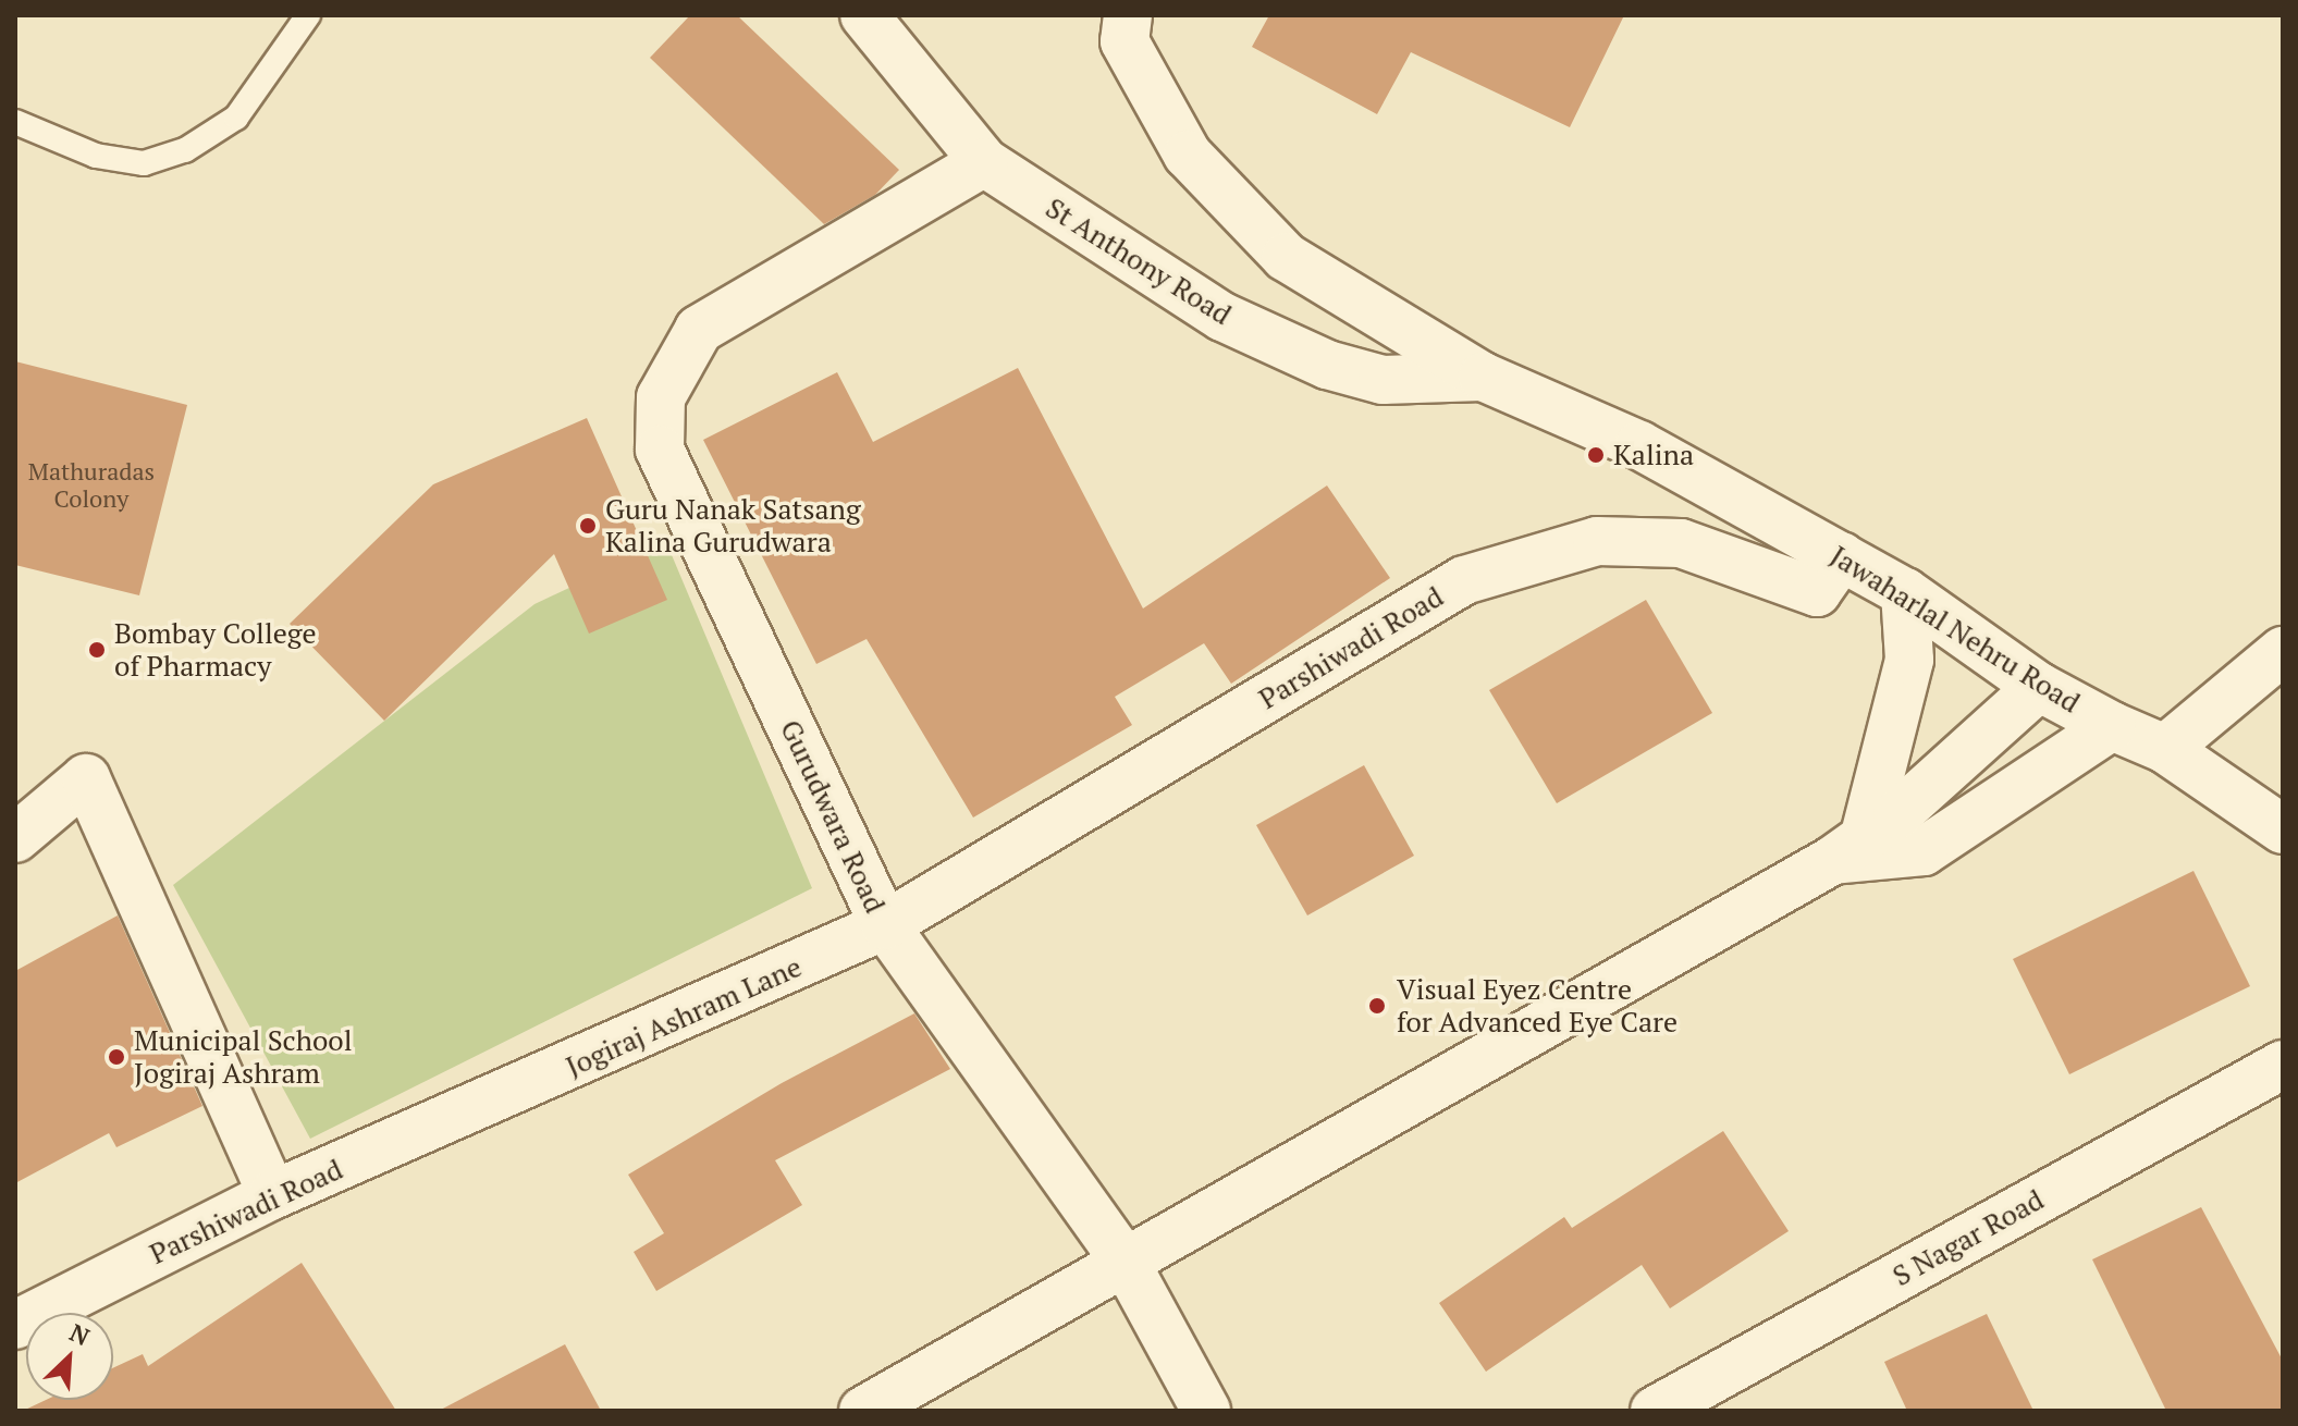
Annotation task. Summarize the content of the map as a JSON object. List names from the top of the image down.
{
  "streets": {
    "street": [
      "St Anthony Road",
      "Jawaharlal Nehru Road",
      "Parshiwadi Road",
      "Gurudwara Road",
      "Jogiraj Ashram Lane",
      "S Nagar Road"
    ]
  },
  "crossings": [
    ["St Anthony Road", "Jawaharlal Nehru Road"],
    ["St Anthony Road", "Gurudwara Road"],
    ["Jawaharlal Nehru Road", "Parshiwadi Road"],
    ["Parshiwadi Road", "Gurudwara Road"],
    ["Parshiwadi Road", "Jogiraj Ashram Lane"],
    ["Gurudwara Road", "Jogiraj Ashram Lane"]
  ],
  "places": [
    "Kalina",
    "Guru Nanak Satsang Kalina Gurudwara",
    "Bombay College of Pharmacy",
    "Visual Eyez Centre for Advanced Eye Care",
    "Municipal School Jogiraj Ashram"
  ],
  "house_numbers": ["Mathuradas Colony"],
  "north": "top right"
}
